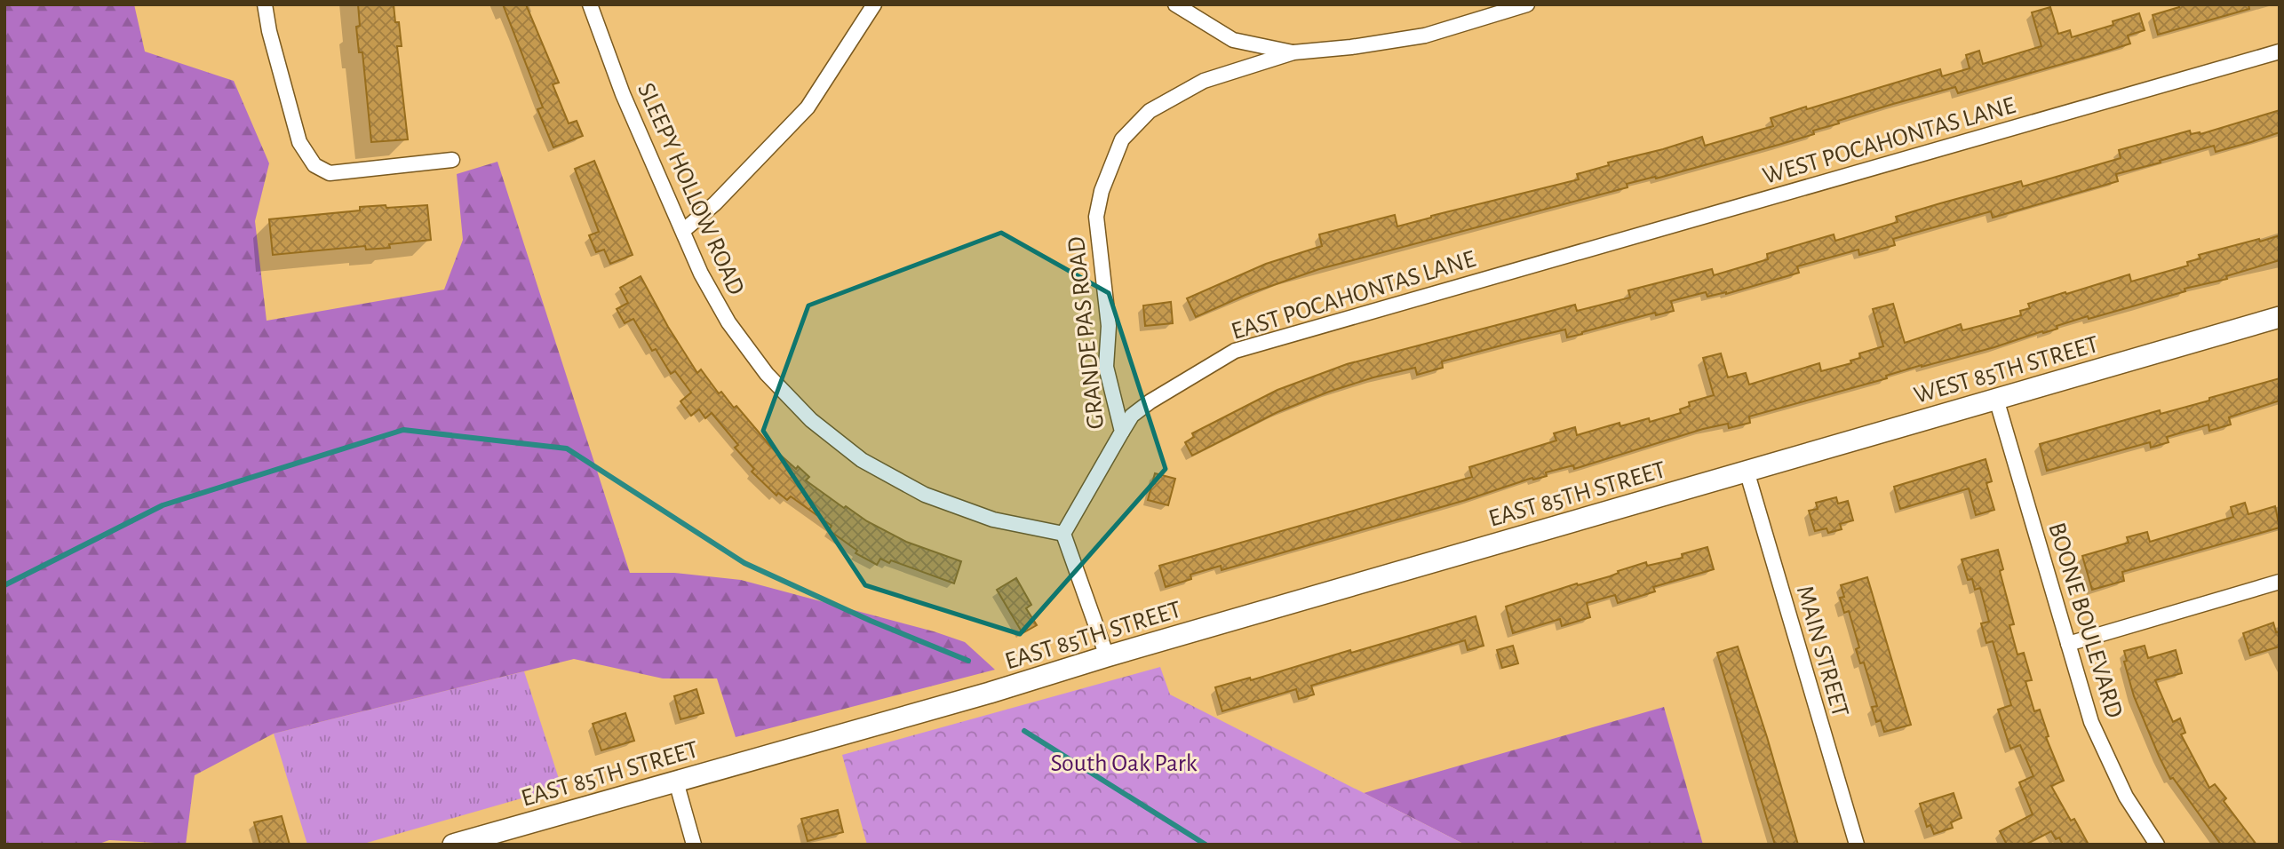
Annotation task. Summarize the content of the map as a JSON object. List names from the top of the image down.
{
  "streets": {
    "main road": ["WEST 85TH STREET", "EAST 85TH STREET"],
    "street": [
      "WEST POCAHONTAS LANE",
      "SLEEPY HOLLOW ROAD",
      "EAST POCAHONTAS LANE",
      "GRANDE PAS ROAD",
      "BOONE BOULEVARD",
      "MAIN STREET"
    ]
  },
  "crossings": [
    ["WEST POCAHONTAS LANE", "EAST POCAHONTAS LANE"],
    ["SLEEPY HOLLOW ROAD", "GRANDE PAS ROAD"],
    ["EAST POCAHONTAS LANE", "GRANDE PAS ROAD"],
    ["WEST 85TH STREET", "EAST 85TH STREET"],
    ["WEST 85TH STREET", "BOONE BOULEVARD"],
    ["WEST 85TH STREET", "MAIN STREET"],
    ["EAST 85TH STREET", "MAIN STREET"]
  ],
  "parks": ["South Oak Park"]
}
